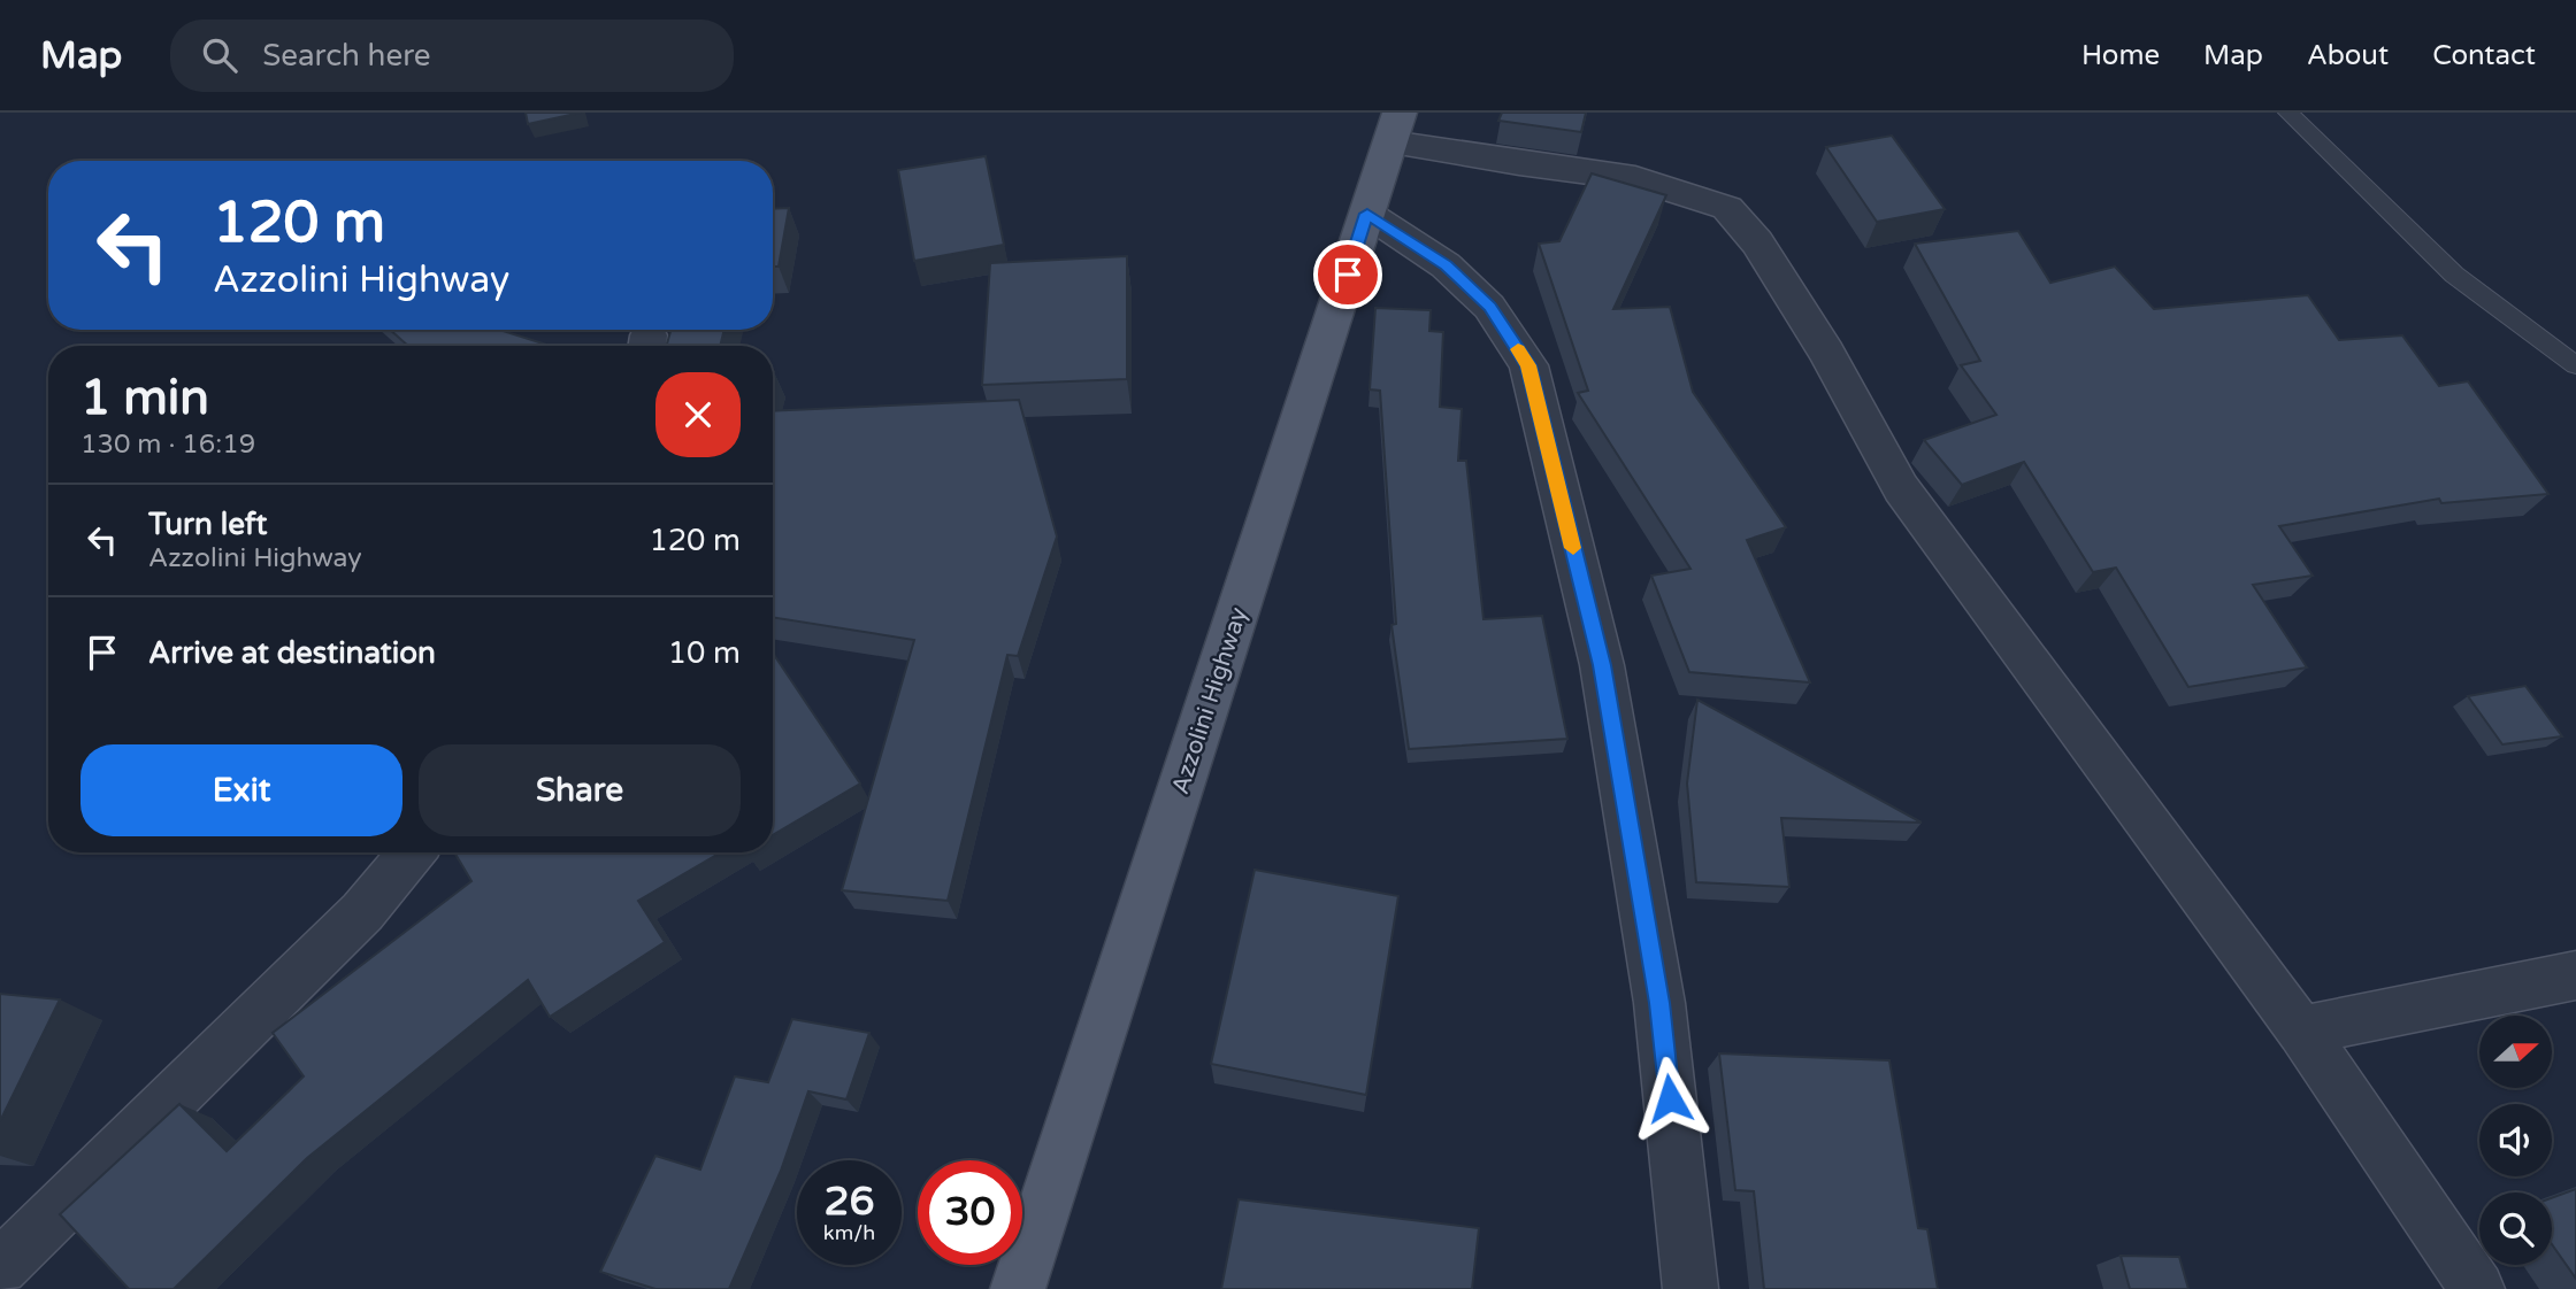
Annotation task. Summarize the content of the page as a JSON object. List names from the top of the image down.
{
  "streets": {
    "main road": ["Azzolini Highway"]
  },
  "north": "right",
  "page": {
    "header": "Map",
    "search": "Search here",
    "nav": [
      "Home",
      "Map",
      "About",
      "Contact"
    ],
    "turn": ["120 m", "Azzolini Highway"],
    "heading": ["1 min", "130 m · 16:19"],
    "list": [
      {
        "name": "Turn left",
        "note": "Azzolini Highway",
        "value": "120 m"
      },
      {
        "name": "Arrive at destination",
        "value": "10 m"
      }
    ],
    "buttons": ["Exit", "Share"],
    "speed": "26 km/h",
    "limit": "30"
  }
}
